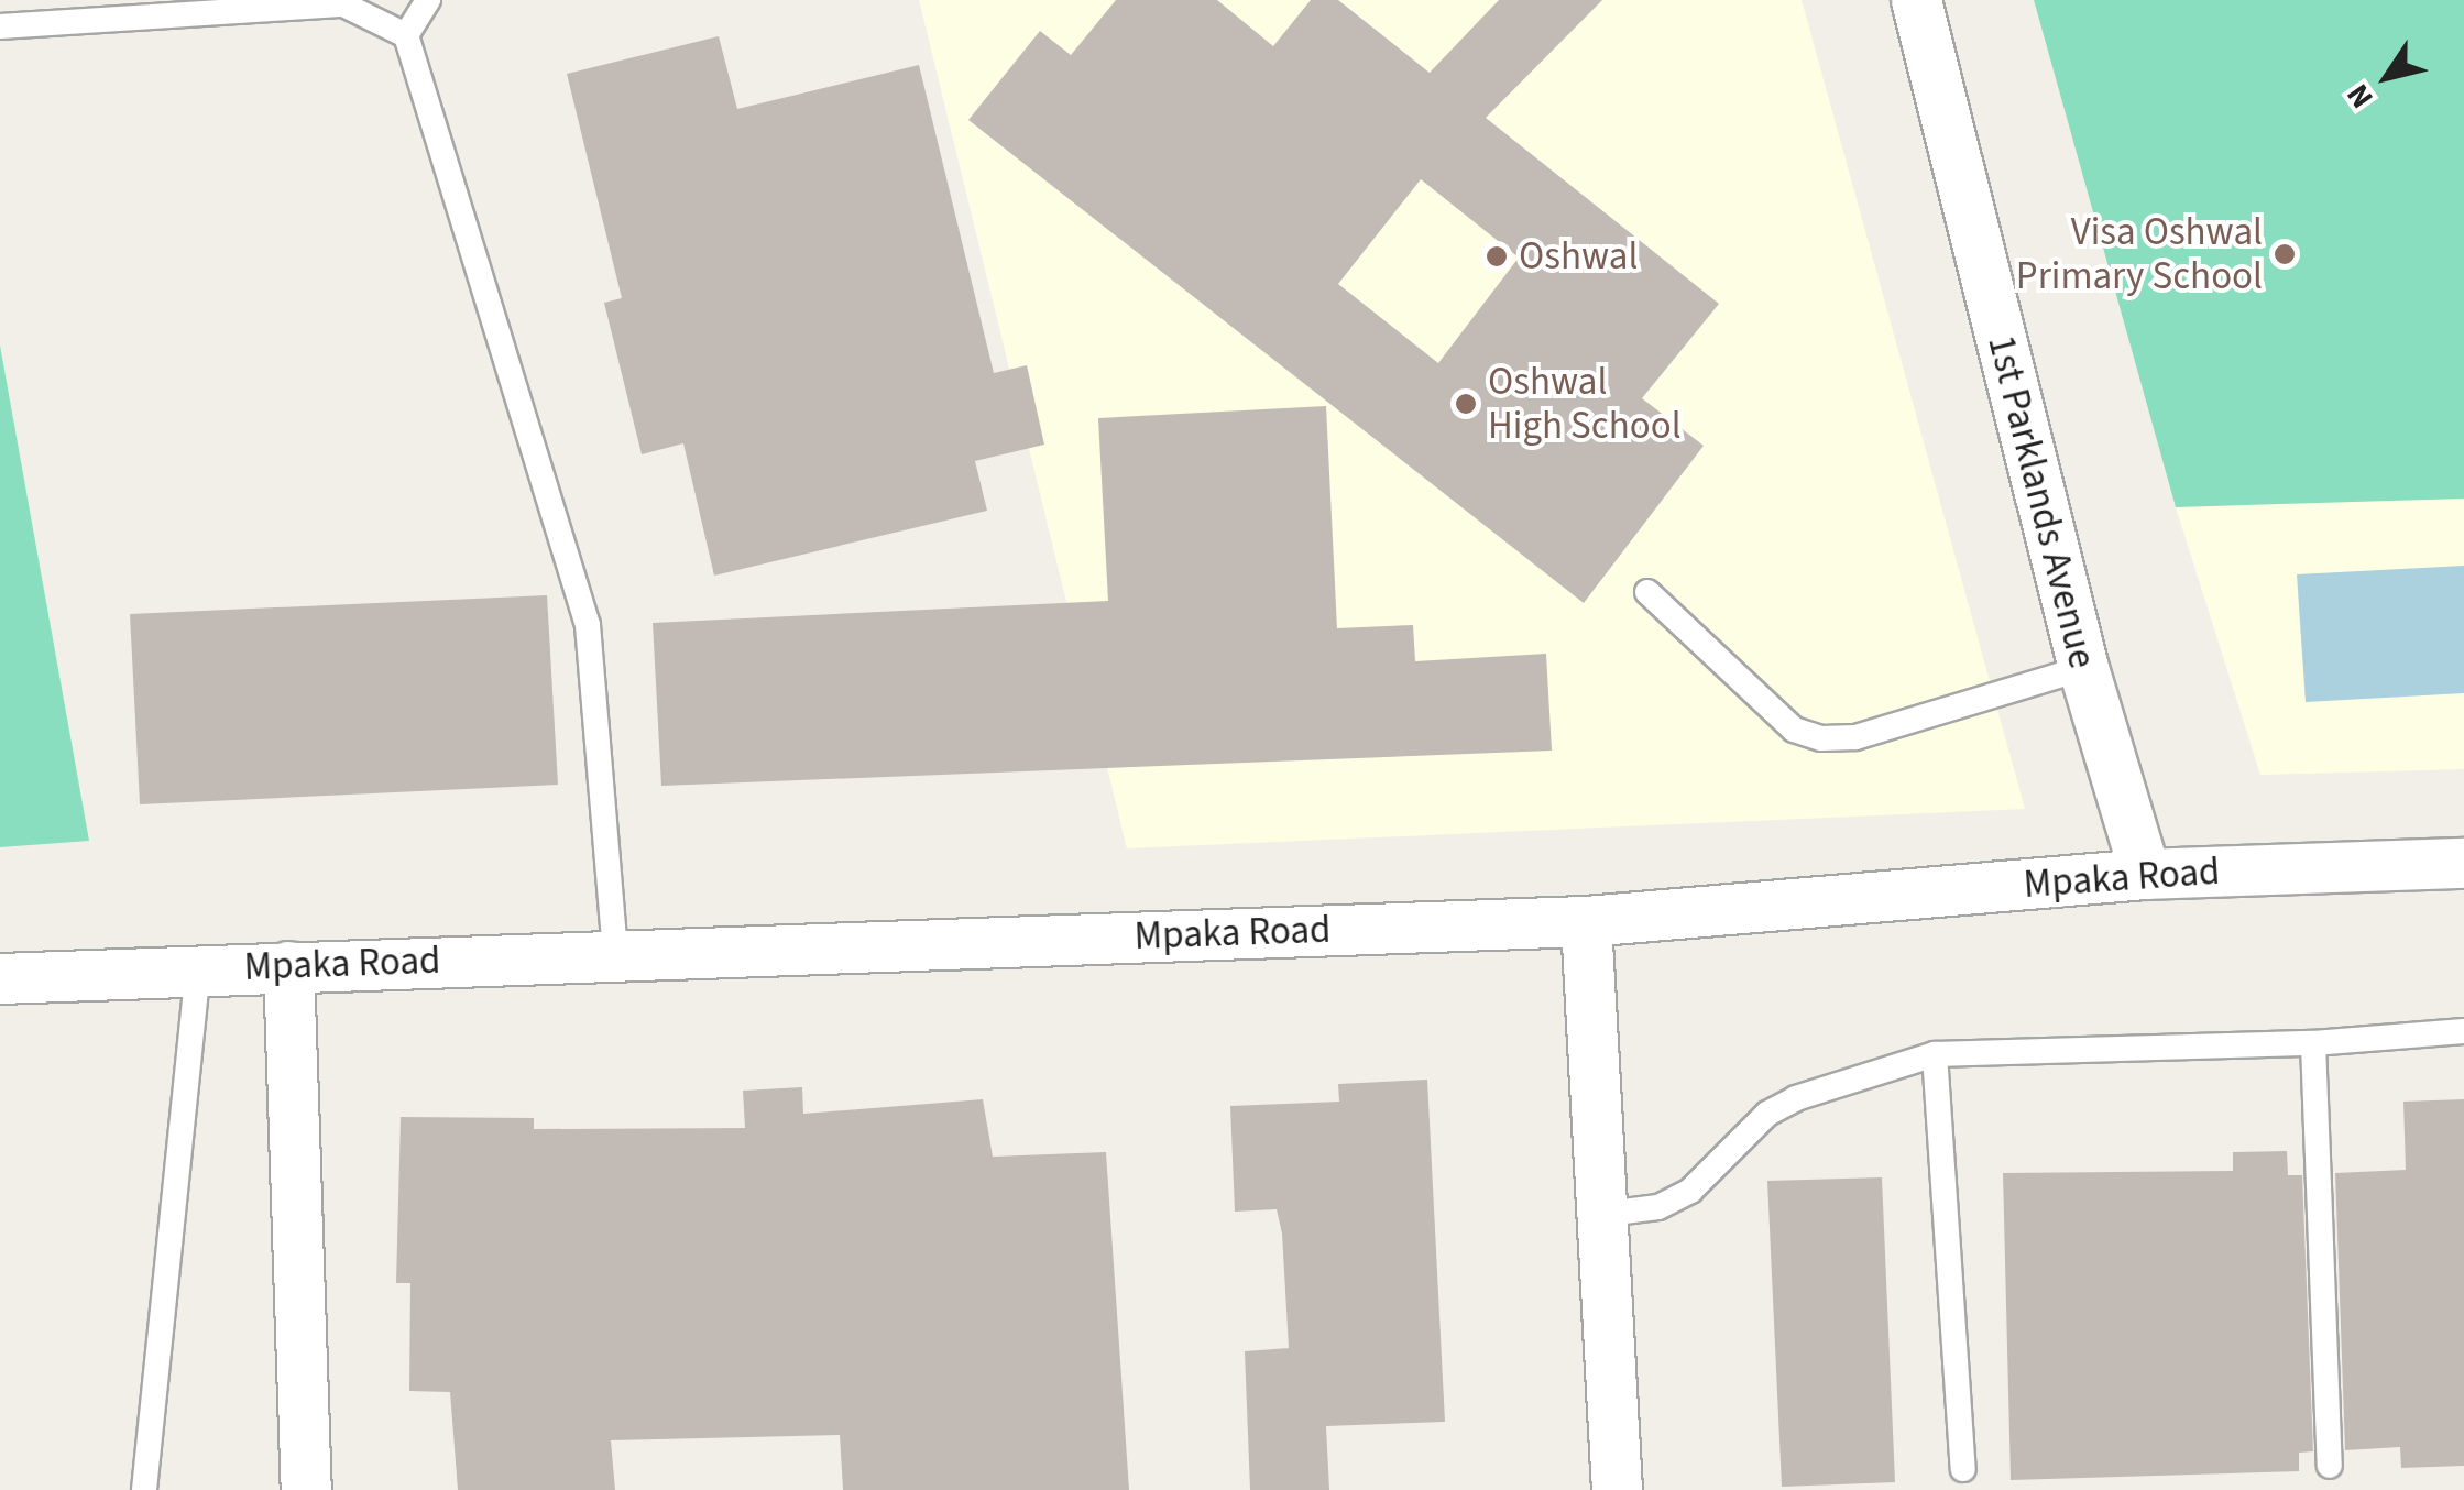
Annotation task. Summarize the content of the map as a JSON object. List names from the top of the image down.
{
  "streets": {
    "street": ["1st Parklands Avenue", "Mpaka Road"]
  },
  "crossings": [
    ["1st Parklands Avenue", "Mpaka Road"]
  ],
  "places": ["Visa Oshwal Primary School", "Oshwal", "Oshwal High School"],
  "north": "bottom left"
}
